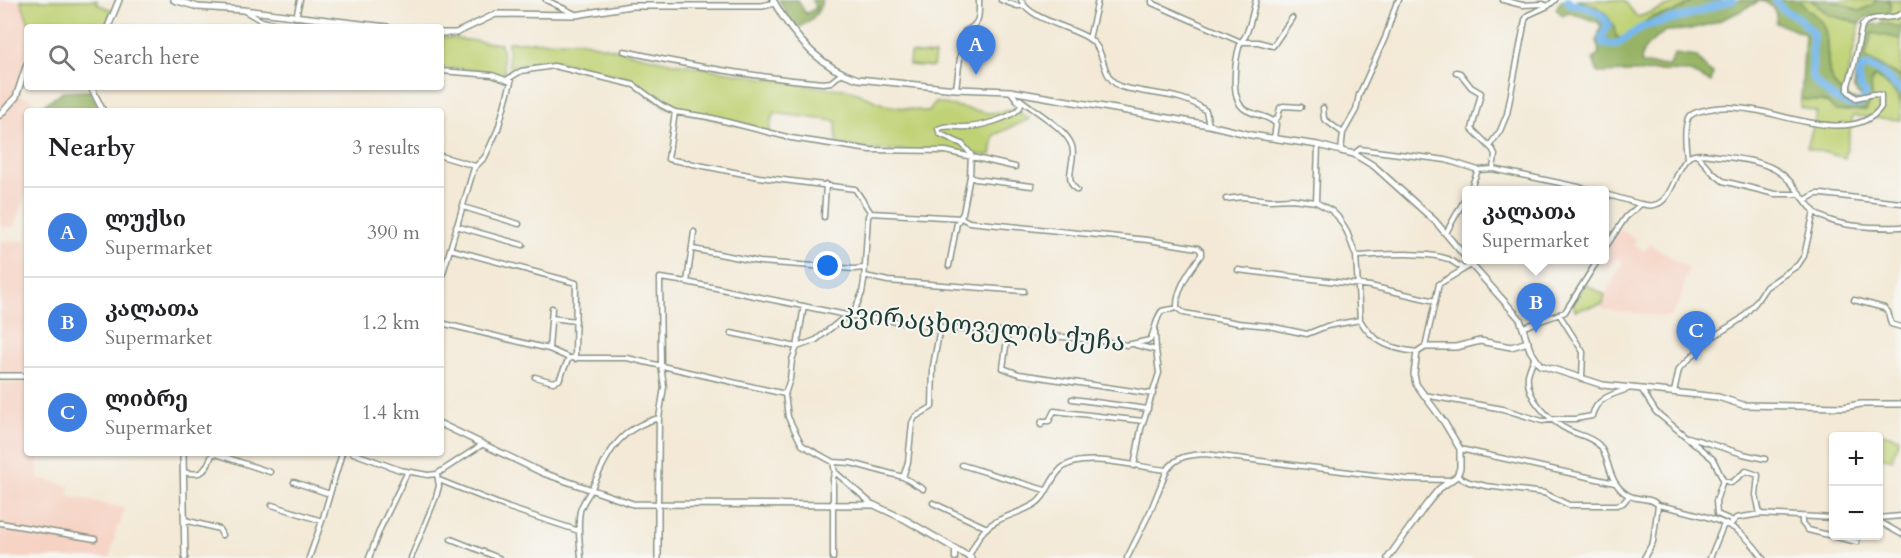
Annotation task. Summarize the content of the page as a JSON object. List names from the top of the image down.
{
  "streets": {
    "street": ["კვირაცხოველის ქუჩა"]
  },
  "page": {
    "search": "Search here",
    "pins": ["A", "B", "C"],
    "heading": ["Nearby", "3 results"],
    "popup": ["კალათა", "Supermarket"],
    "list": [
      {
        "mark": "A",
        "name": "ლუქსი",
        "note": "Supermarket",
        "value": "390 m"
      },
      {
        "mark": "B",
        "name": "კალათა",
        "note": "Supermarket",
        "value": "1.2 km"
      },
      {
        "mark": "C",
        "name": "ლიბრე",
        "note": "Supermarket",
        "value": "1.4 km"
      }
    ],
    "map_buttons": ["+", "−"]
  }
}
